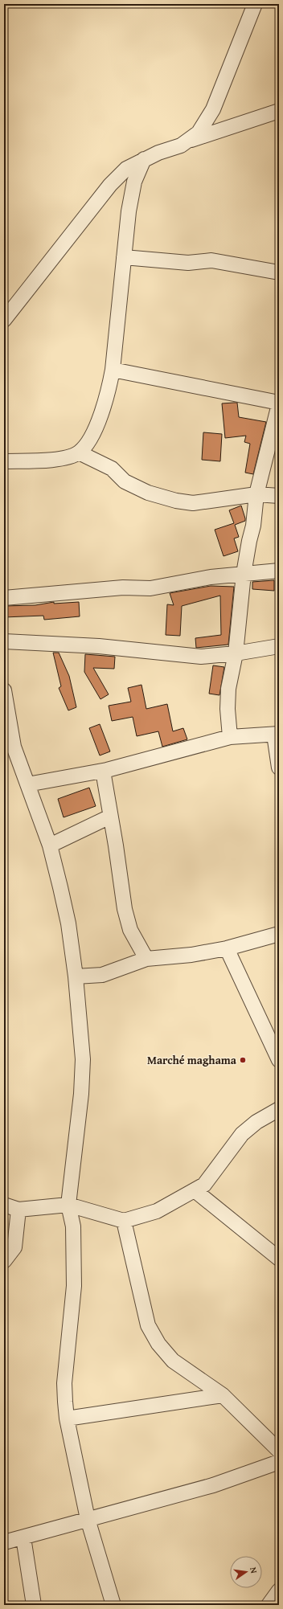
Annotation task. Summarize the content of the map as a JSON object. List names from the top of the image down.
{
  "places": ["Marché maghama"],
  "north": "right"
}
